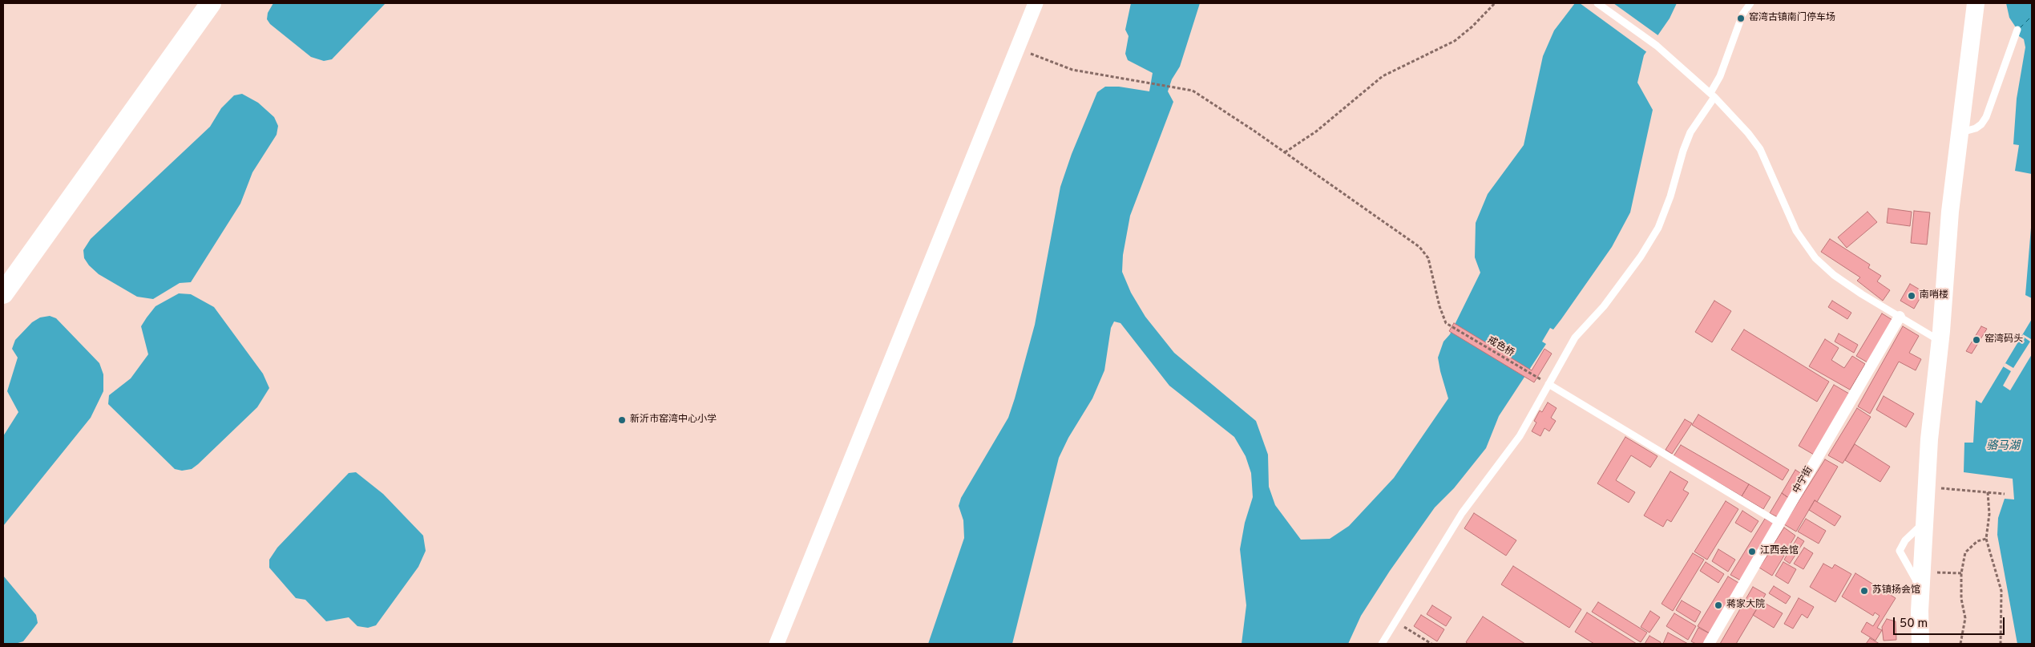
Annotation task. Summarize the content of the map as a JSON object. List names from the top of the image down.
{
  "streets": {
    "street": ["中宁街"],
    "path": ["戒色桥"]
  },
  "water": ["骆马湖"],
  "places": [
    "窑湾古镇南门停车场",
    "南哨楼",
    "窑湾码头",
    "新沂市窑湾中心小学",
    "江西会馆",
    "苏镇扬会馆",
    "蒋家大院"
  ],
  "scale_bar": "50 m"
}
